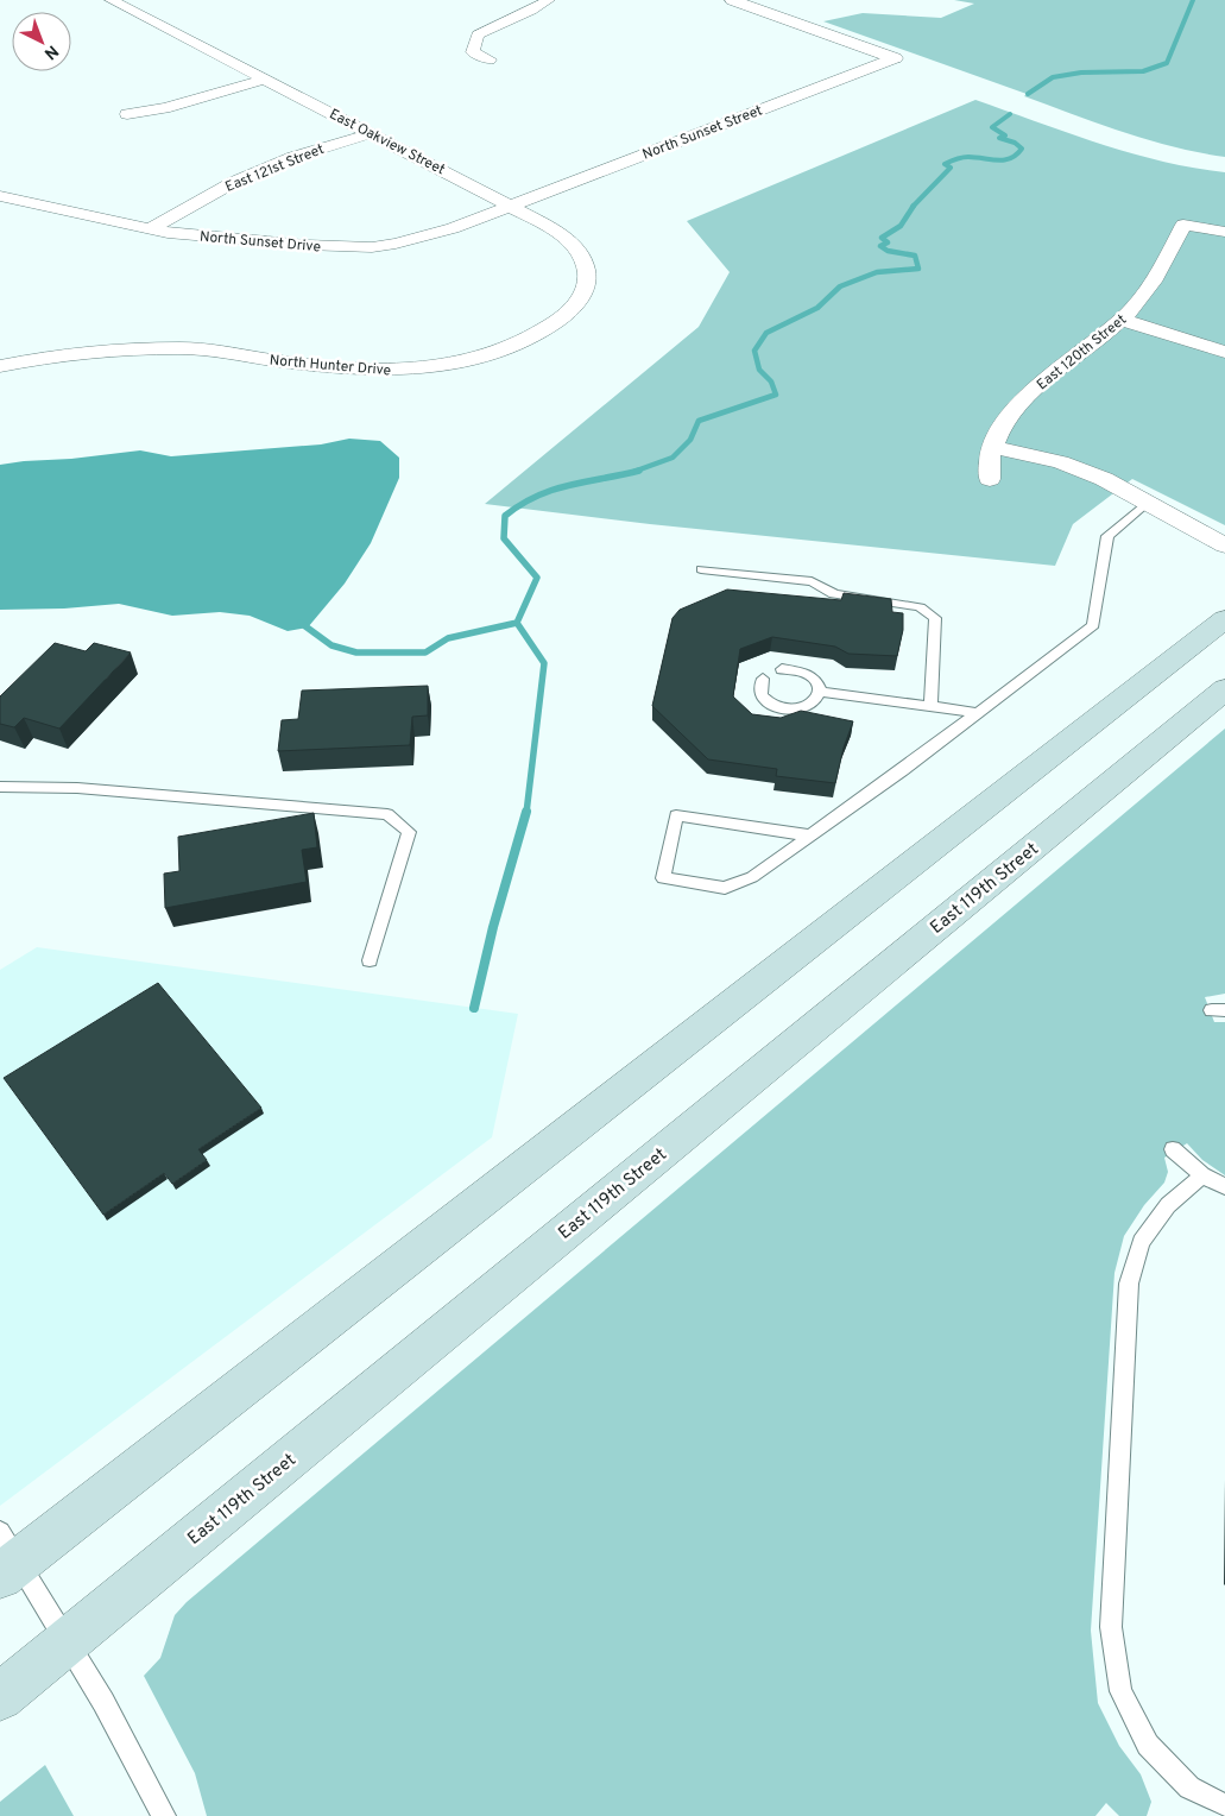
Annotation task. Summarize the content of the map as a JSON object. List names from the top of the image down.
{
  "streets": {
    "main road": ["East 119th Street"],
    "street": [
      "North Sunset Street",
      "East Oakview Street",
      "East 121st Street",
      "North Sunset Drive",
      "East 120th Street",
      "North Hunter Drive"
    ]
  },
  "crossings": [
    ["North Sunset Street", "East Oakview Street"],
    ["North Sunset Street", "North Sunset Drive"],
    ["North Sunset Street", "North Hunter Drive"],
    ["East Oakview Street", "East 121st Street"],
    ["East Oakview Street", "North Sunset Drive"],
    ["East Oakview Street", "North Hunter Drive"],
    ["East 121st Street", "North Sunset Drive"],
    ["North Sunset Drive", "North Hunter Drive"]
  ],
  "north": "bottom right"
}
